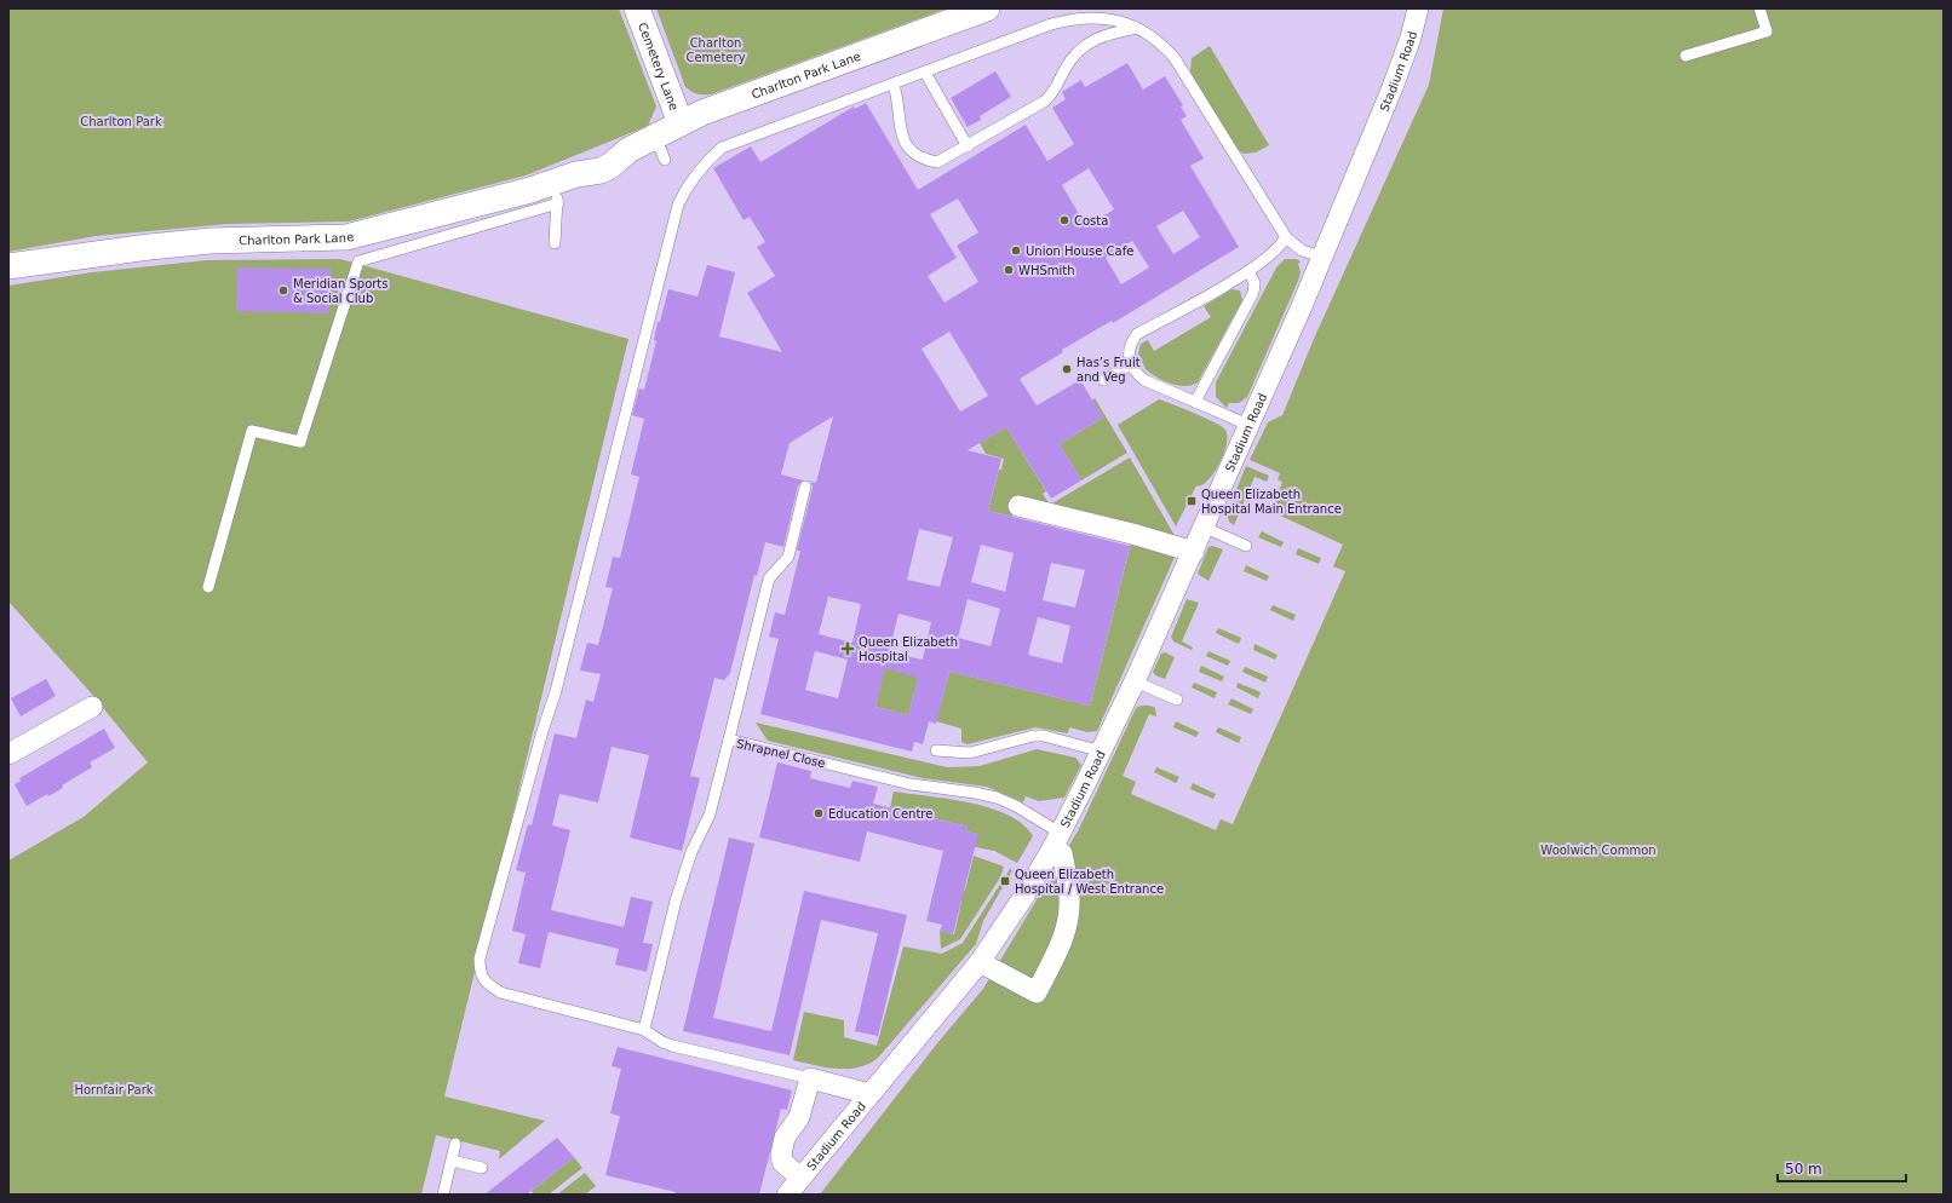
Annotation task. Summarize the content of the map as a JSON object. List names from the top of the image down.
{
  "streets": {
    "street": ["Cemetery Lane", "Stadium Road", "Charlton Park Lane"],
    "lane": ["Shrapnel Close"]
  },
  "crossings": [
    ["Cemetery Lane", "Charlton Park Lane"],
    ["Stadium Road", "Shrapnel Close"]
  ],
  "parks": [
    "Charlton Cemetery",
    "Charlton Park",
    "Woolwich Common",
    "Hornfair Park"
  ],
  "places": {
    "other": [
      "Costa",
      "Union House Cafe",
      "WHSmith",
      "Meridian Sports & Social Club",
      "Has’s Fruit and Veg",
      "Education Centre"
    ],
    "transit": ["Queen Elizabeth Hospital Main Entrance", "Queen Elizabeth Hospital / West Entrance"],
    "health": ["Queen Elizabeth Hospital"]
  },
  "scale_bar": "50 m"
}
